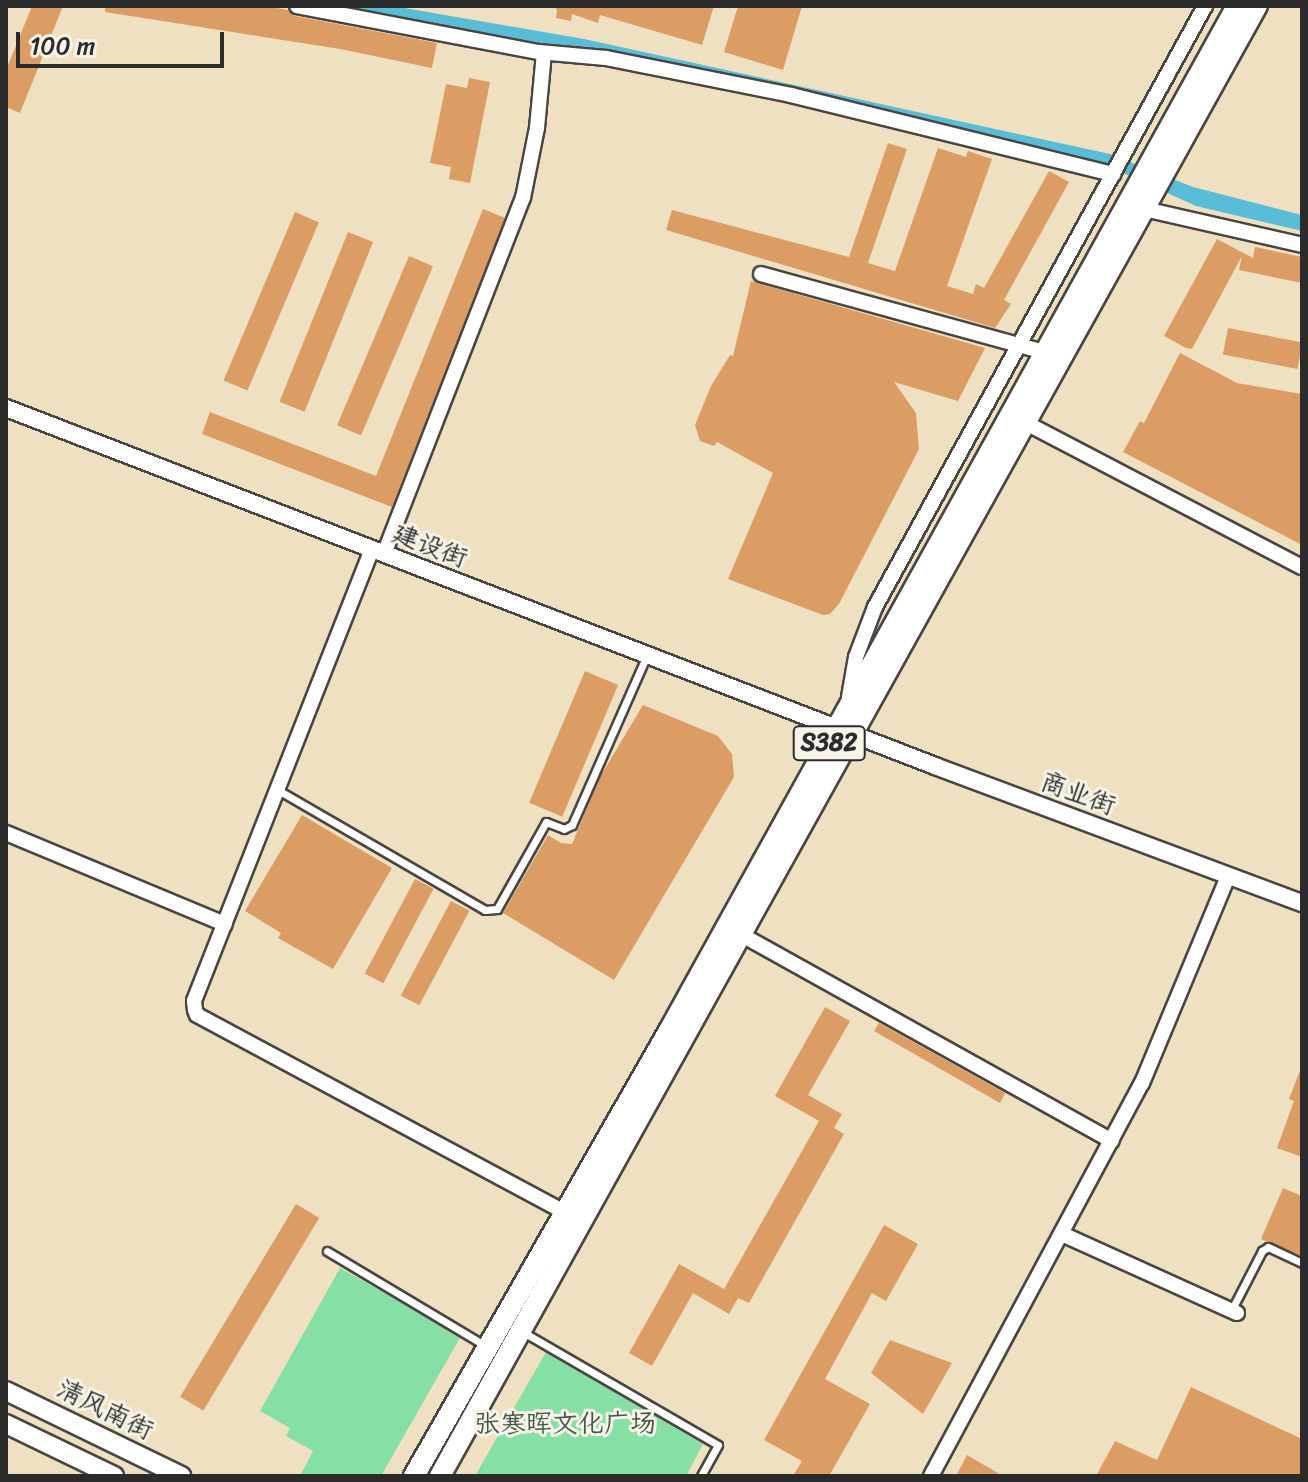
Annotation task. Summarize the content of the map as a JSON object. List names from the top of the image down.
{
  "streets": {
    "main road": ["S382", "清风南街"],
    "street": ["建设街", "商业街"]
  },
  "crossings": [
    ["建设街", "S382"],
    ["建设街", "商业街"],
    ["S382", "商业街"]
  ],
  "parks": ["张寒晖文化广场"],
  "scale_bar": "100 m"
}
